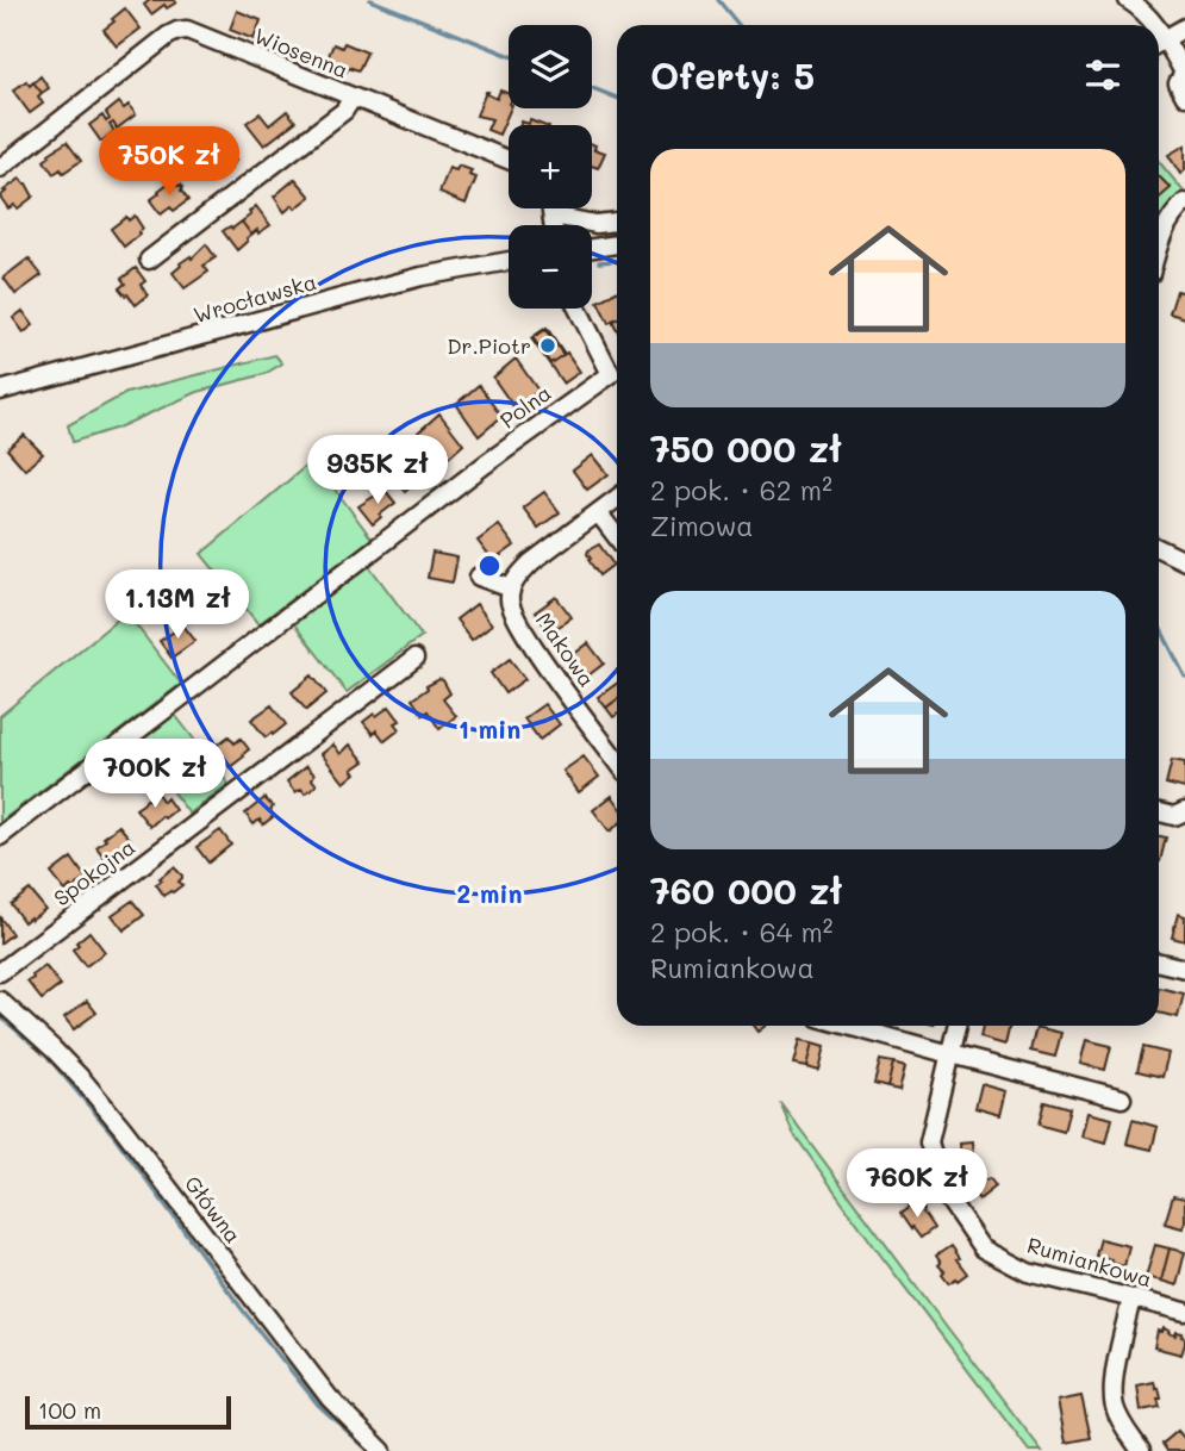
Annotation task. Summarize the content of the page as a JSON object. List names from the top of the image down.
{
  "streets": {
    "street": [
      "Wiosenna",
      "Wrocławska",
      "Polna",
      "Makowa",
      "Spokojna",
      "Główna",
      "Rumiankowa"
    ]
  },
  "places": ["Dr.Piotr"],
  "scale_bar": "100 m",
  "page": {
    "map_buttons": ["+", "−"],
    "heading": "Oferty: 5",
    "list": [
      {
        "name": "750 000 zł",
        "note": "2 pok. · 62 m² · Zimowa"
      },
      {
        "name": "760 000 zł",
        "note": "2 pok. · 64 m² · Rumiankowa"
      }
    ],
    "price": [
      "750K zł",
      "935K zł",
      "1.13M zł",
      "700K zł",
      "760K zł"
    ],
    "scale": "100 m"
  },
  "rings": ["1 min", "2 min"]
}
